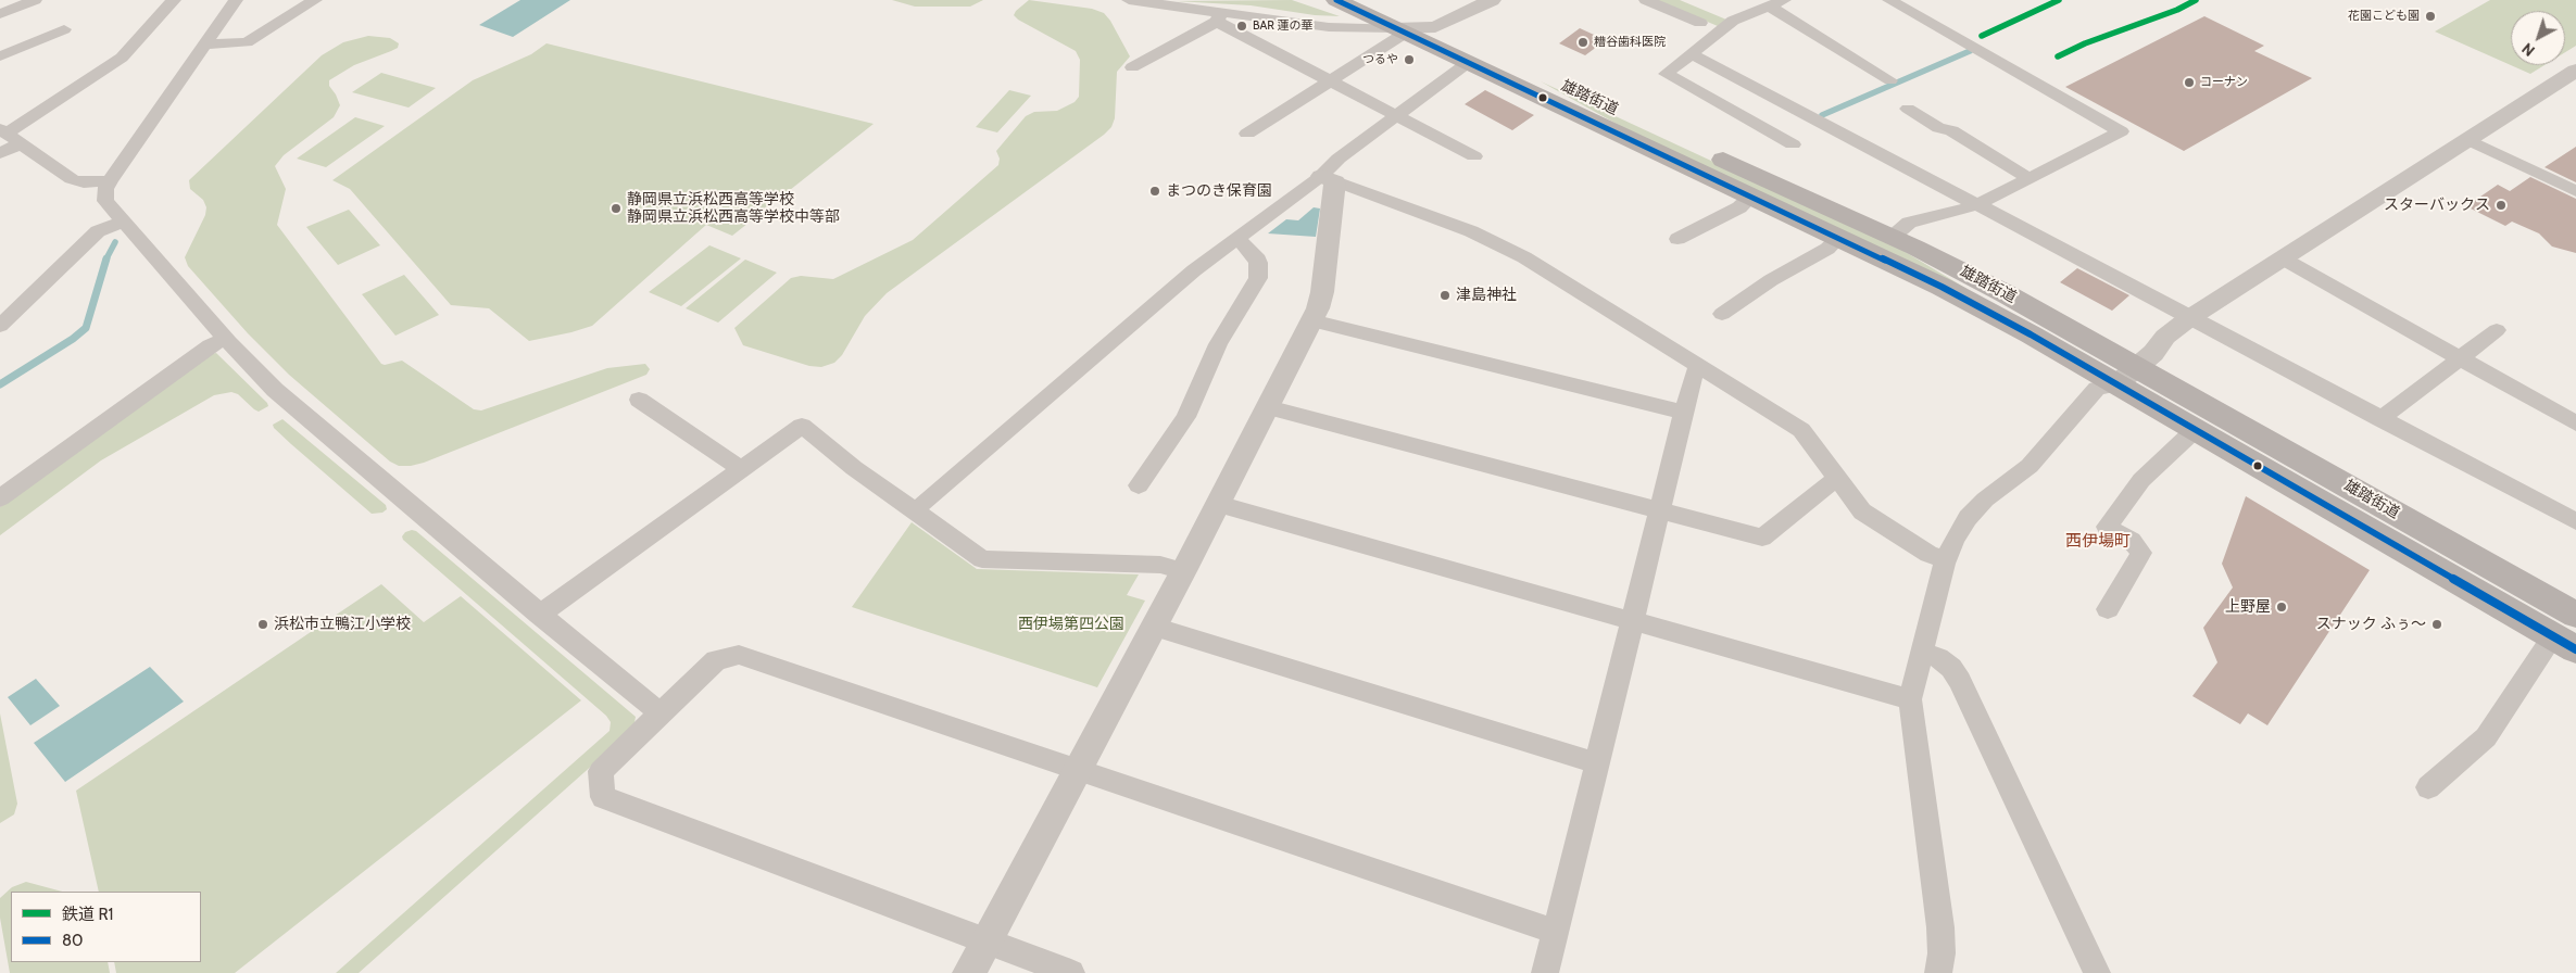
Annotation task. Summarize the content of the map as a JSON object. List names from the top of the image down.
{
  "streets": {
    "main road": ["雄踏街道"]
  },
  "districts": ["西伊場町"],
  "parks": ["西伊場第四公園"],
  "places": [
    "花園こども園",
    "BAR 蓮の華",
    "糟谷歯科医院",
    "つるや",
    "コーナン",
    "まつのき保育園",
    "スターバックス",
    "静岡県立浜松西高等学校 静岡県立浜松西高等学校中等部",
    "津島神社",
    "上野屋",
    "浜松市立鴨江小学校",
    "スナック ふぅ～"
  ],
  "lines": ["rail line R1", "transit line 80"],
  "legend": ["鉄道 R1", "80"],
  "north": "bottom left"
}
